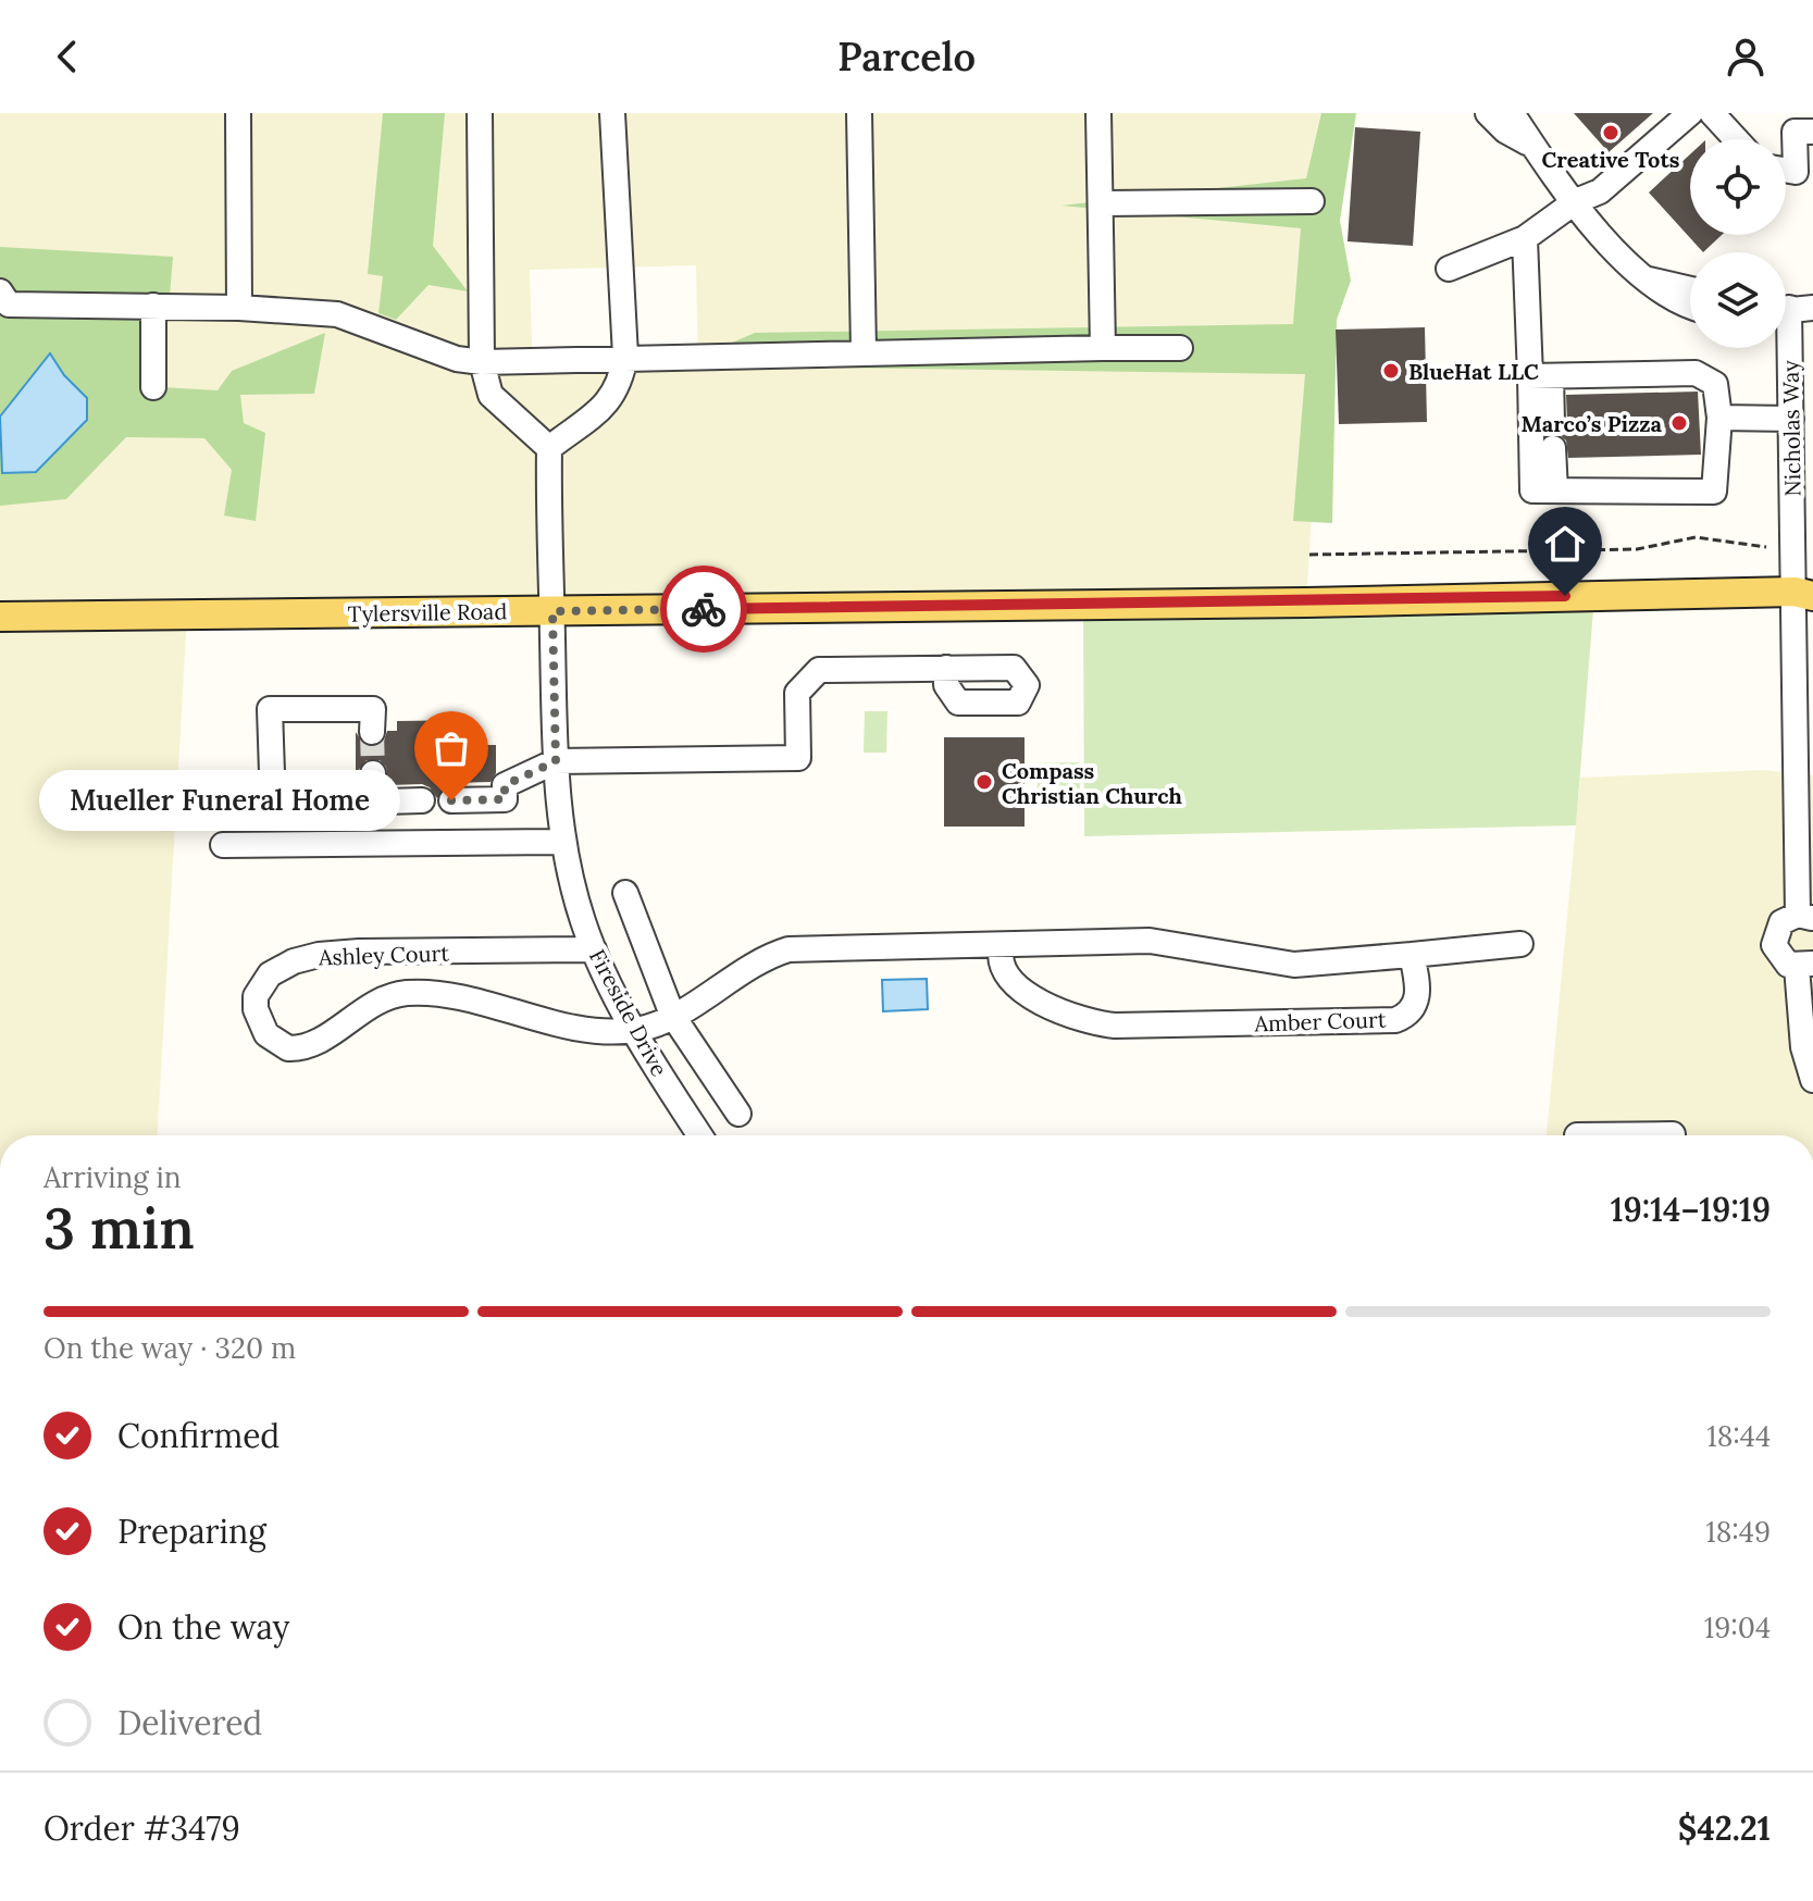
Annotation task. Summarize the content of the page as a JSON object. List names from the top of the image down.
{
  "streets": {
    "main road": ["Tylersville Road"],
    "street": [
      "Nicholas Way",
      "Ashley Court",
      "Fireside Drive",
      "Amber Court"
    ]
  },
  "crossings": [
    ["Nicholas Way", "Tylersville Road"],
    ["Tylersville Road", "Fireside Drive"],
    ["Ashley Court", "Fireside Drive"]
  ],
  "places": [
    "Creative Tots",
    "BlueHat LLC",
    "Marco’s Pizza",
    "Compass Christian Church",
    "Mueller Funeral Home"
  ],
  "page": {
    "header": "Parcelo",
    "bubble": "Mueller Funeral Home",
    "heading": ["3 min", "Arriving in", "19:14–19:19"],
    "panel": ["Order #3479", "$42.21"],
    "bar": "On the way · 320 m",
    "list": [
      ["Confirmed", "18:44"],
      ["Preparing", "18:49"],
      ["On the way", "19:04"],
      "Delivered"
    ]
  }
}
